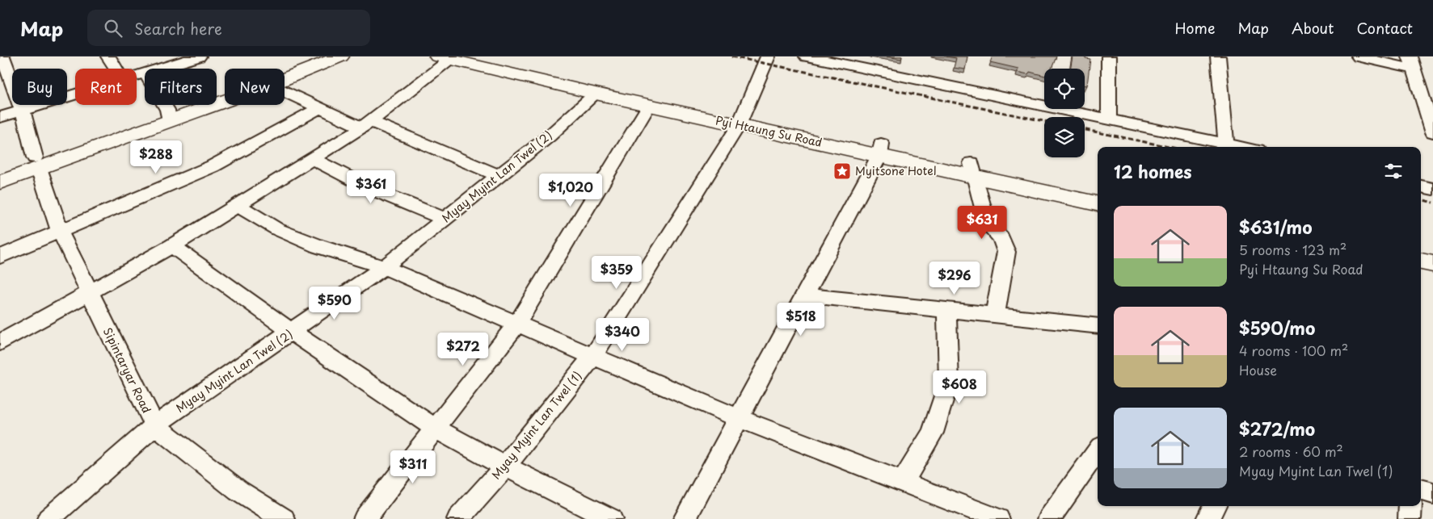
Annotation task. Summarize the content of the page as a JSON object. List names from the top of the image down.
{
  "streets": {
    "highway": ["Pyi Htaung Su Road"],
    "street": ["Myay Myint Lan Twel (2)", "Sipintaryar Road", "Myay Myint Lan Twel (1)"]
  },
  "crossings": [
    ["Pyi Htaung Su Road", "Myay Myint Lan Twel (2)"],
    ["Pyi Htaung Su Road", "Myay Myint Lan Twel (1)"],
    ["Myay Myint Lan Twel (2)", "Sipintaryar Road"]
  ],
  "places": {
    "place": ["Myitsone Hotel"]
  },
  "page": {
    "header": "Map",
    "search": "Search here",
    "nav": [
      "Home",
      "Map",
      "About",
      "Contact"
    ],
    "chip": [
      "Buy",
      "Rent",
      "Filters",
      "New"
    ],
    "price": [
      "$288",
      "$361",
      "$1,020",
      "$631",
      "$359",
      "$296",
      "$590",
      "$518",
      "$340",
      "$272",
      "$608",
      "$311"
    ],
    "heading": "12 homes",
    "list": [
      {
        "name": "$631/mo",
        "note": "5 rooms · 123 m² · Pyi Htaung Su Road"
      },
      {
        "name": "$590/mo",
        "note": "4 rooms · 100 m² · House"
      },
      {
        "name": "$272/mo",
        "note": "2 rooms · 60 m² · Myay Myint Lan Twel (1)"
      }
    ]
  }
}
